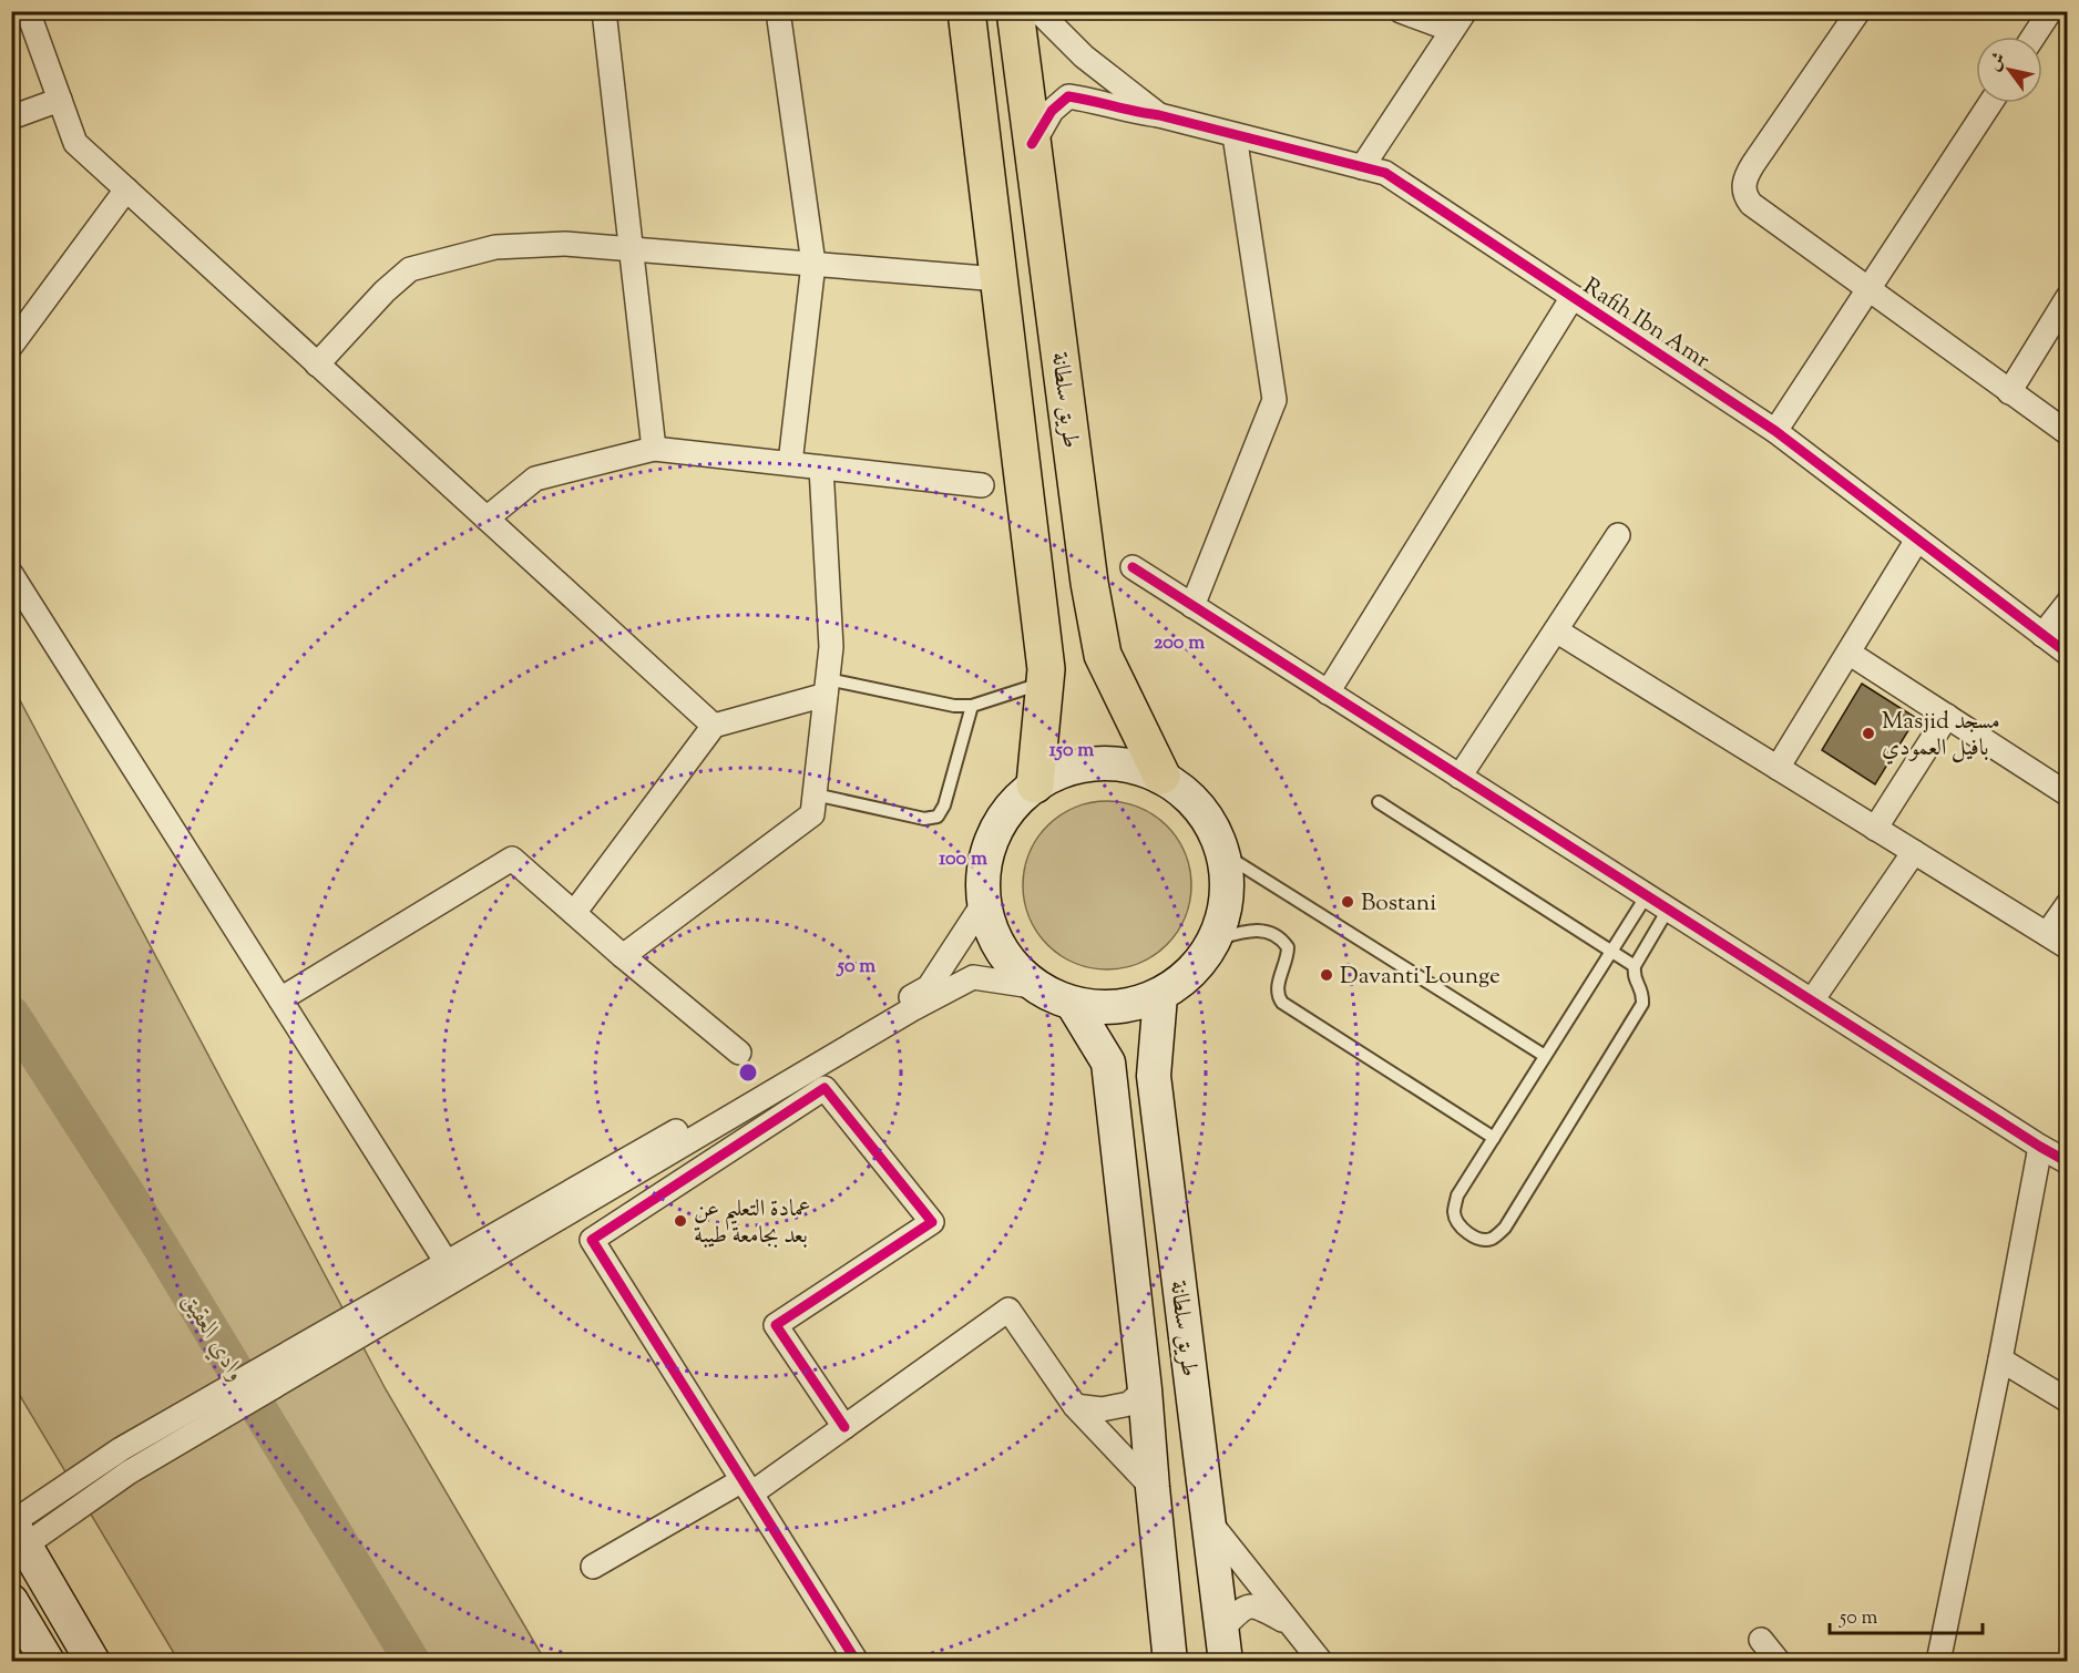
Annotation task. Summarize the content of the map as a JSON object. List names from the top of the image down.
{
  "streets": {
    "main road": ["طريق سلطانة"],
    "street": ["Rafih Ibn Amr"]
  },
  "crossings": [
    ["Rafih Ibn Amr", "طريق سلطانة"]
  ],
  "water": ["وادي العقيق"],
  "places": [
    "Masjid مسجد بافيل العمودي",
    "Bostani",
    "Davanti Lounge",
    "عمادة التعليم عن بعد بجامعة طيبة"
  ],
  "scale_bar": "50 m",
  "north": "top left",
  "rings": [
    "200 m",
    "150 m",
    "100 m",
    "50 m"
  ]
}
